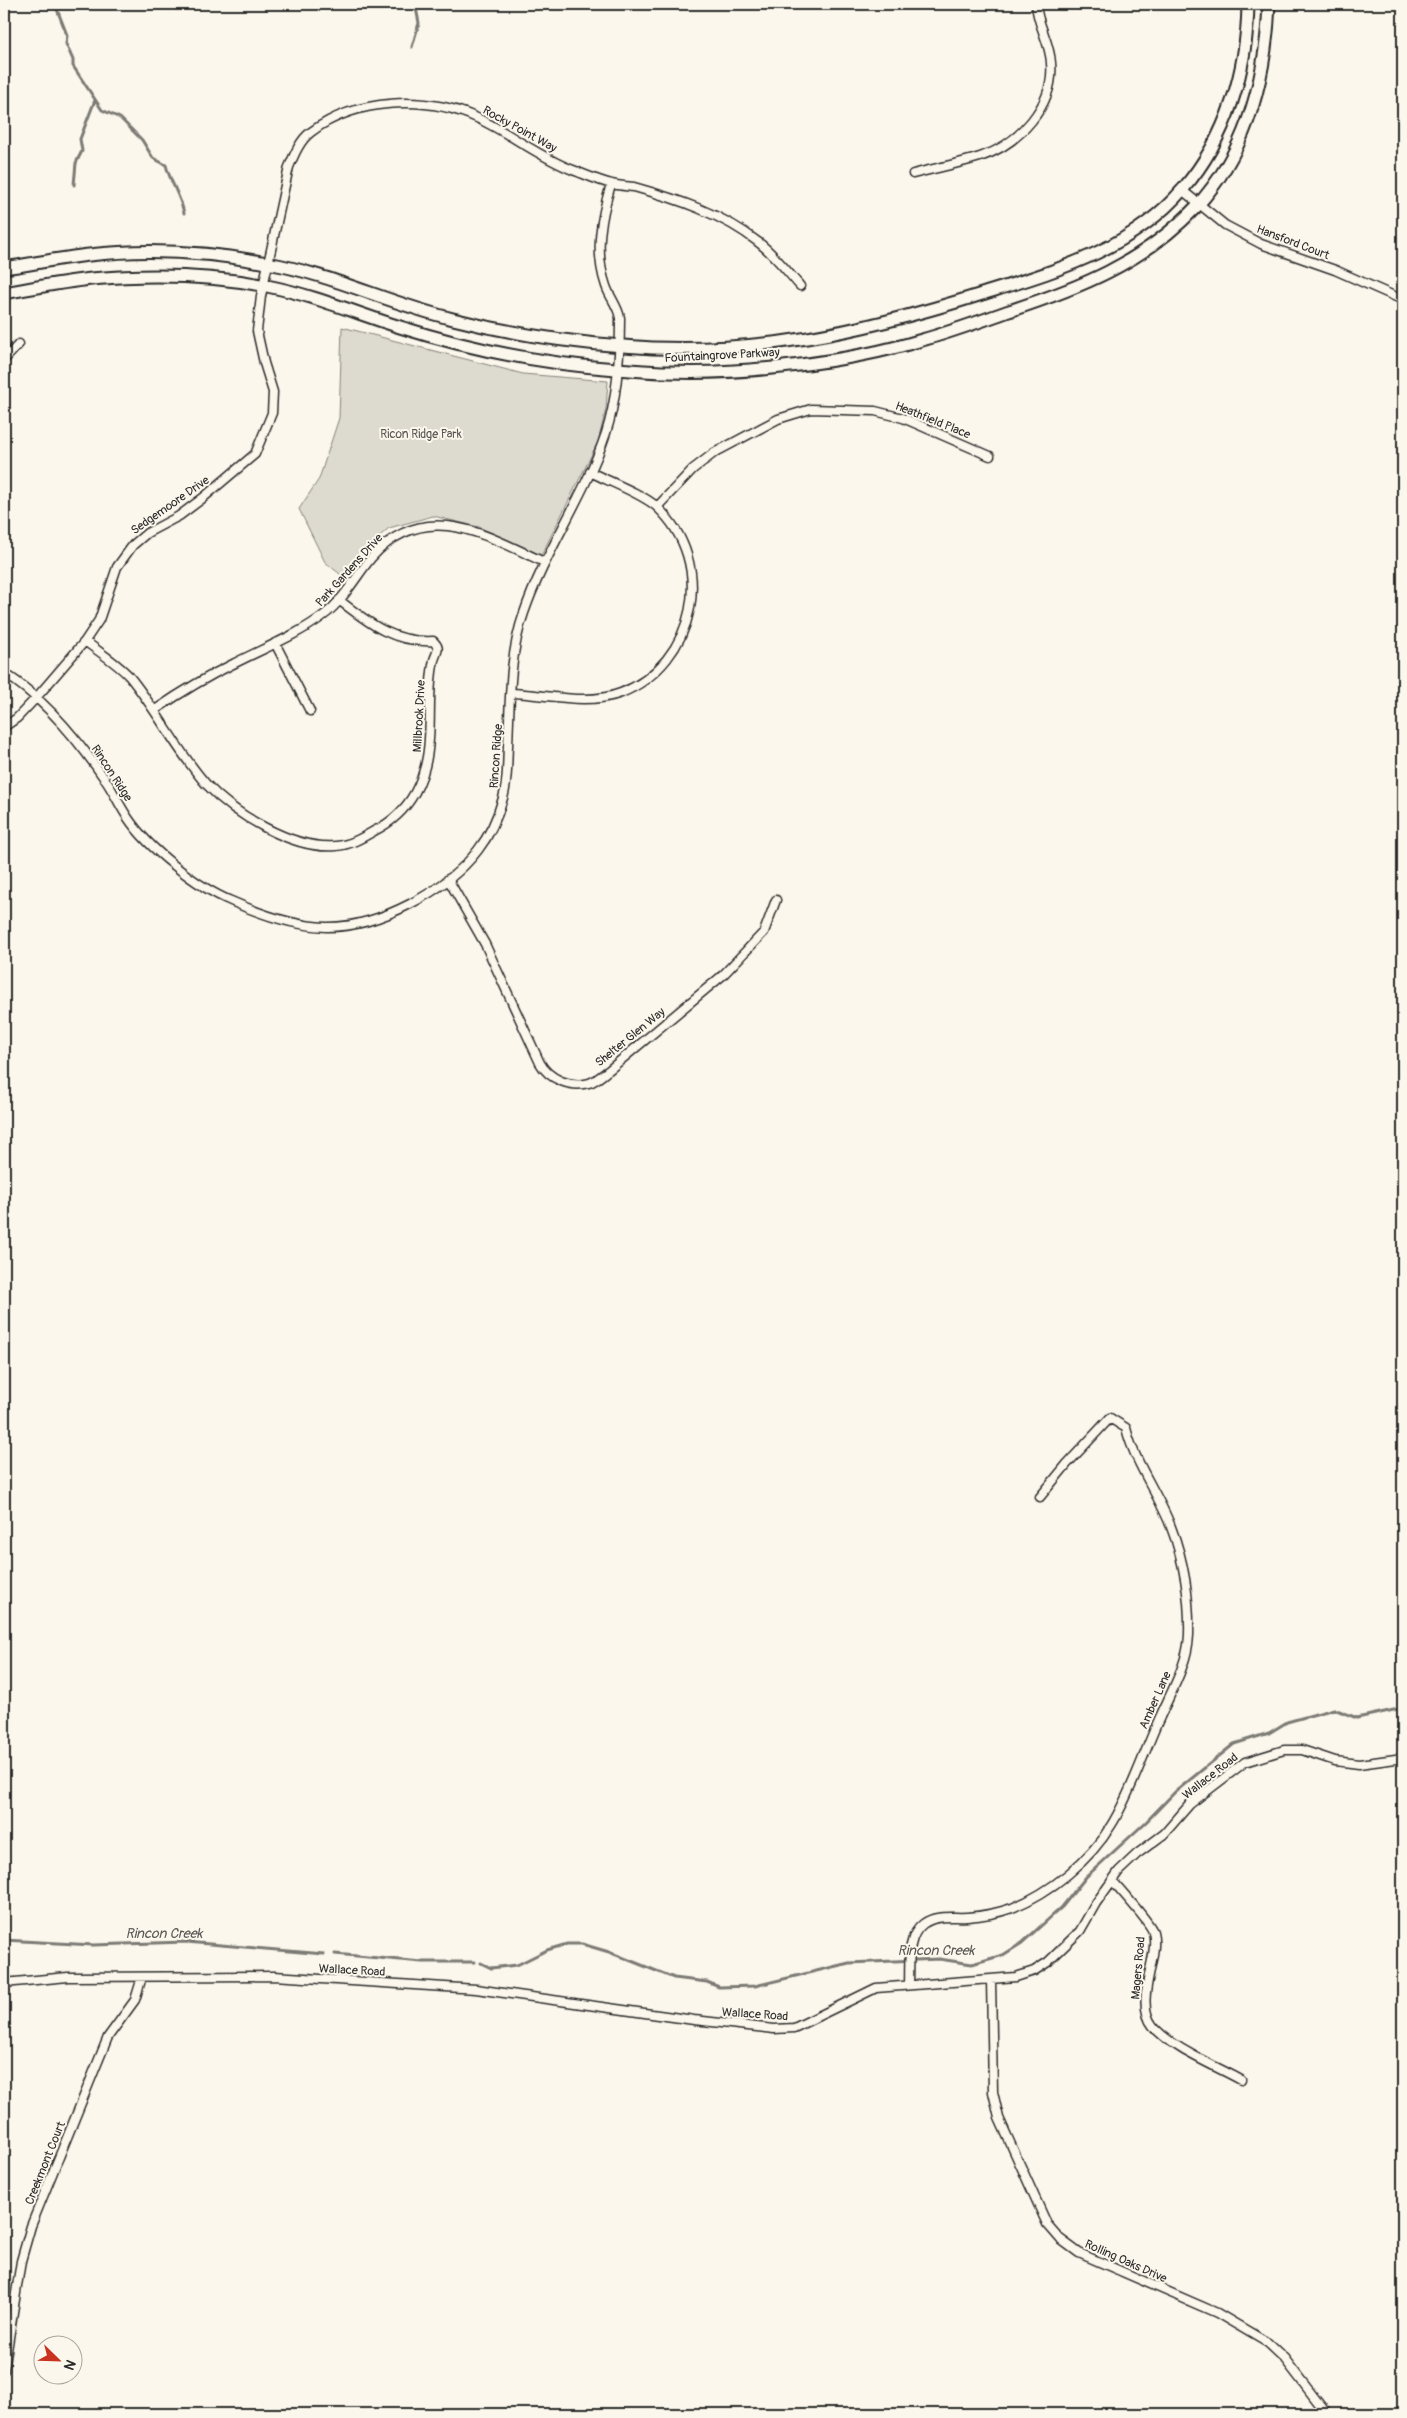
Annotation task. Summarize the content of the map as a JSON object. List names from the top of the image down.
{
  "streets": {
    "main road": ["Fountaingrove Parkway"],
    "street": [
      "Rocky Point Way",
      "Hansford Court",
      "Heathfield Place",
      "Sedgemoore Drive",
      "Park Gardens Drive",
      "Millbrook Drive",
      "Rincon Ridge",
      "Shelter Glen Way",
      "Amber Lane",
      "Wallace Road",
      "Magers Road",
      "Creekmont Court",
      "Rolling Oaks Drive"
    ]
  },
  "crossings": [
    ["Rocky Point Way", "Fountaingrove Parkway"],
    ["Rocky Point Way", "Sedgemoore Drive"],
    ["Rocky Point Way", "Rincon Ridge"],
    ["Hansford Court", "Fountaingrove Parkway"],
    ["Fountaingrove Parkway", "Sedgemoore Drive"],
    ["Fountaingrove Parkway", "Rincon Ridge"],
    ["Sedgemoore Drive", "Millbrook Drive"],
    ["Sedgemoore Drive", "Rincon Ridge"],
    ["Park Gardens Drive", "Millbrook Drive"],
    ["Park Gardens Drive", "Rincon Ridge"],
    ["Rincon Ridge", "Shelter Glen Way"],
    ["Amber Lane", "Wallace Road"],
    ["Wallace Road", "Magers Road"],
    ["Wallace Road", "Creekmont Court"],
    ["Wallace Road", "Rolling Oaks Drive"]
  ],
  "water": ["Rincon Creek"],
  "parks": ["Ricon Ridge Park"],
  "north": "bottom right"
}
